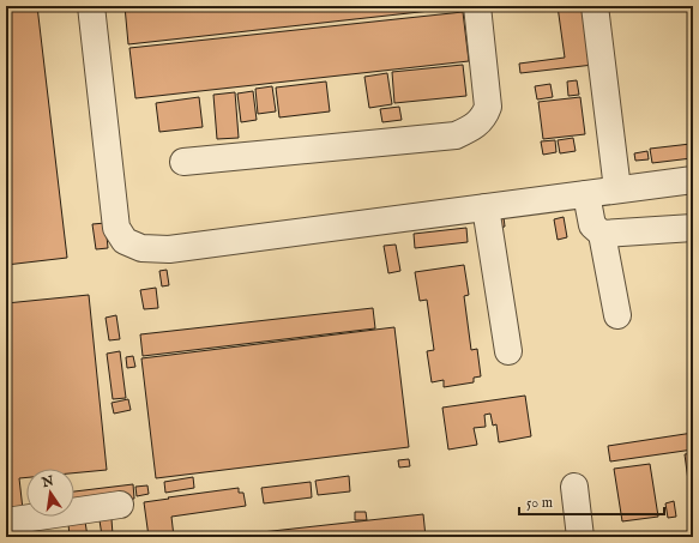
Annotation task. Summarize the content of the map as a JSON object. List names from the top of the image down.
{
  "scale_bar": "50 m",
  "north": "top"
}
